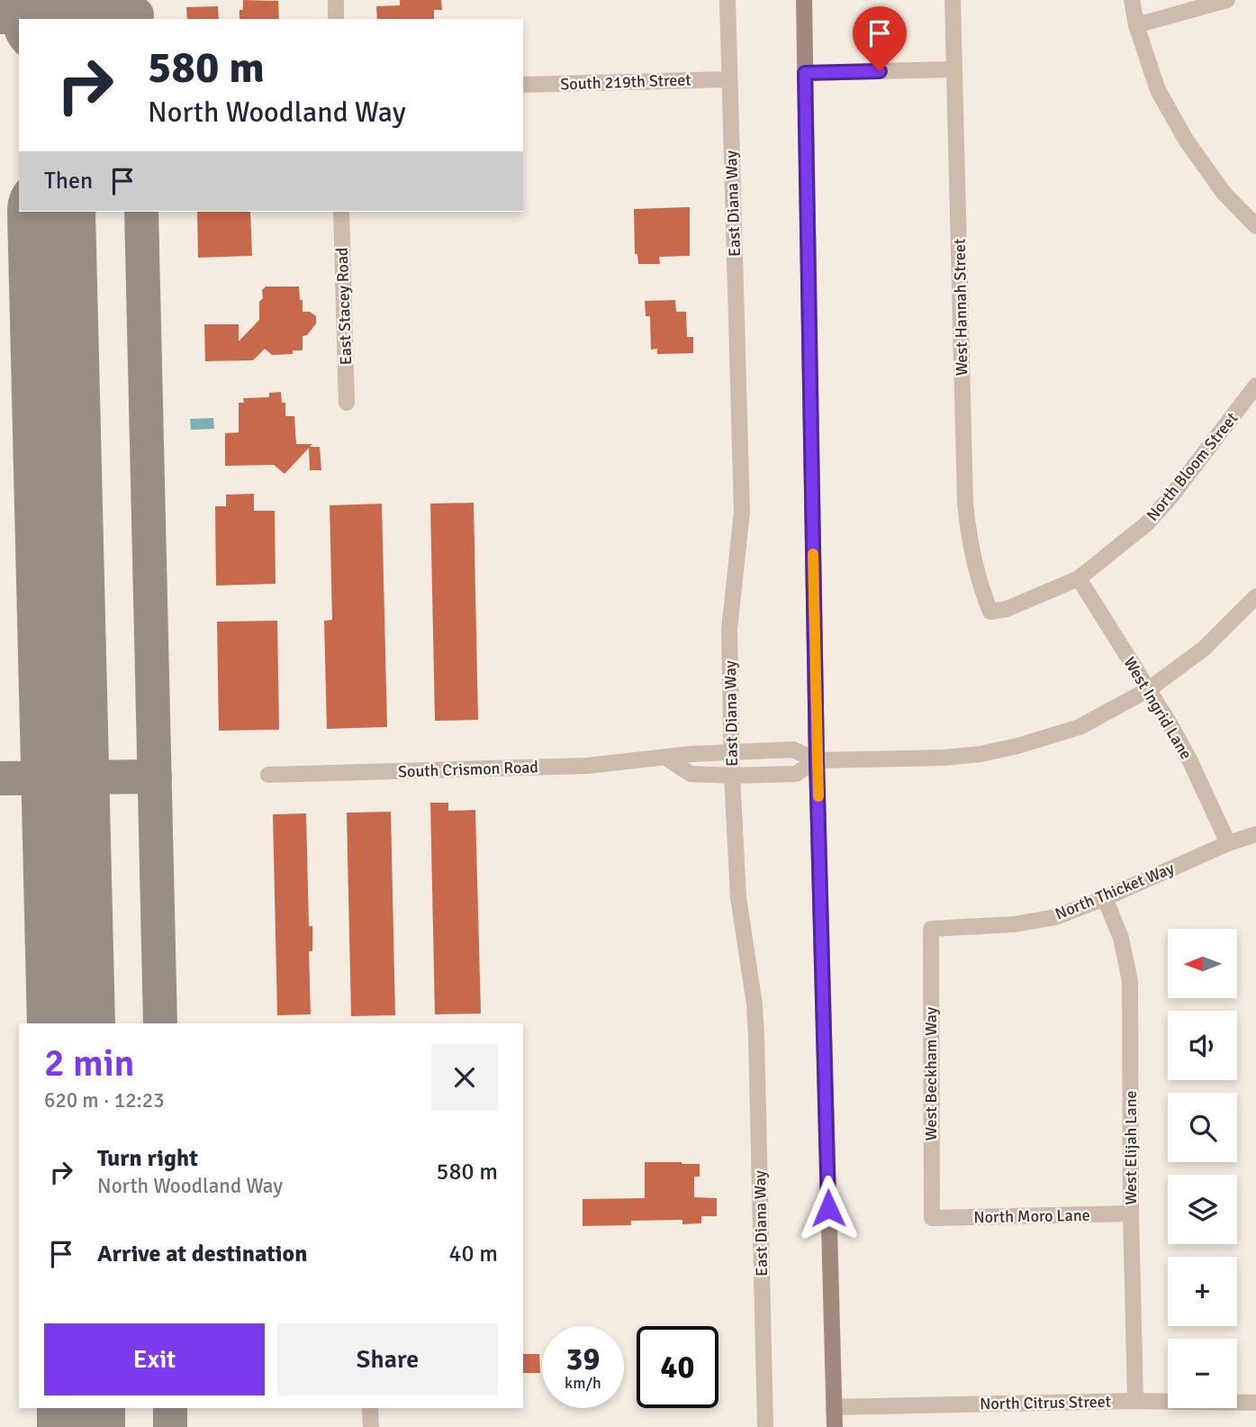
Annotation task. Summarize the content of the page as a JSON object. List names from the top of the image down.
{
  "streets": {
    "street": [
      "South 219th Street",
      "East Diana Way",
      "East Stacey Road",
      "West Hannah Street",
      "North Bloom Street",
      "West Ingrid Lane",
      "South Crismon Road",
      "North Thicket Way",
      "West Beckham Way",
      "West Elijah Lane",
      "North Moro Lane",
      "North Citrus Street"
    ]
  },
  "crossings": [
    ["South 219th Street", "East Diana Way"],
    ["East Diana Way", "South Crismon Road"],
    ["West Hannah Street", "North Bloom Street"],
    ["North Bloom Street", "West Ingrid Lane"],
    ["West Ingrid Lane", "North Thicket Way"],
    ["North Thicket Way", "West Beckham Way"],
    ["North Thicket Way", "West Elijah Lane"],
    ["West Beckham Way", "North Moro Lane"],
    ["West Elijah Lane", "North Moro Lane"],
    ["West Elijah Lane", "North Citrus Street"]
  ],
  "north": "left",
  "page": {
    "turn": ["580 m", "North Woodland Way"],
    "then": "Then",
    "map_buttons": ["+", "−"],
    "heading": ["2 min", "620 m · 12:23"],
    "list": [
      {
        "name": "Turn right",
        "note": "North Woodland Way",
        "value": "580 m"
      },
      {
        "name": "Arrive at destination",
        "value": "40 m"
      }
    ],
    "buttons": ["Exit", "Share"],
    "speed": "39 km/h",
    "limit": "40"
  }
}
